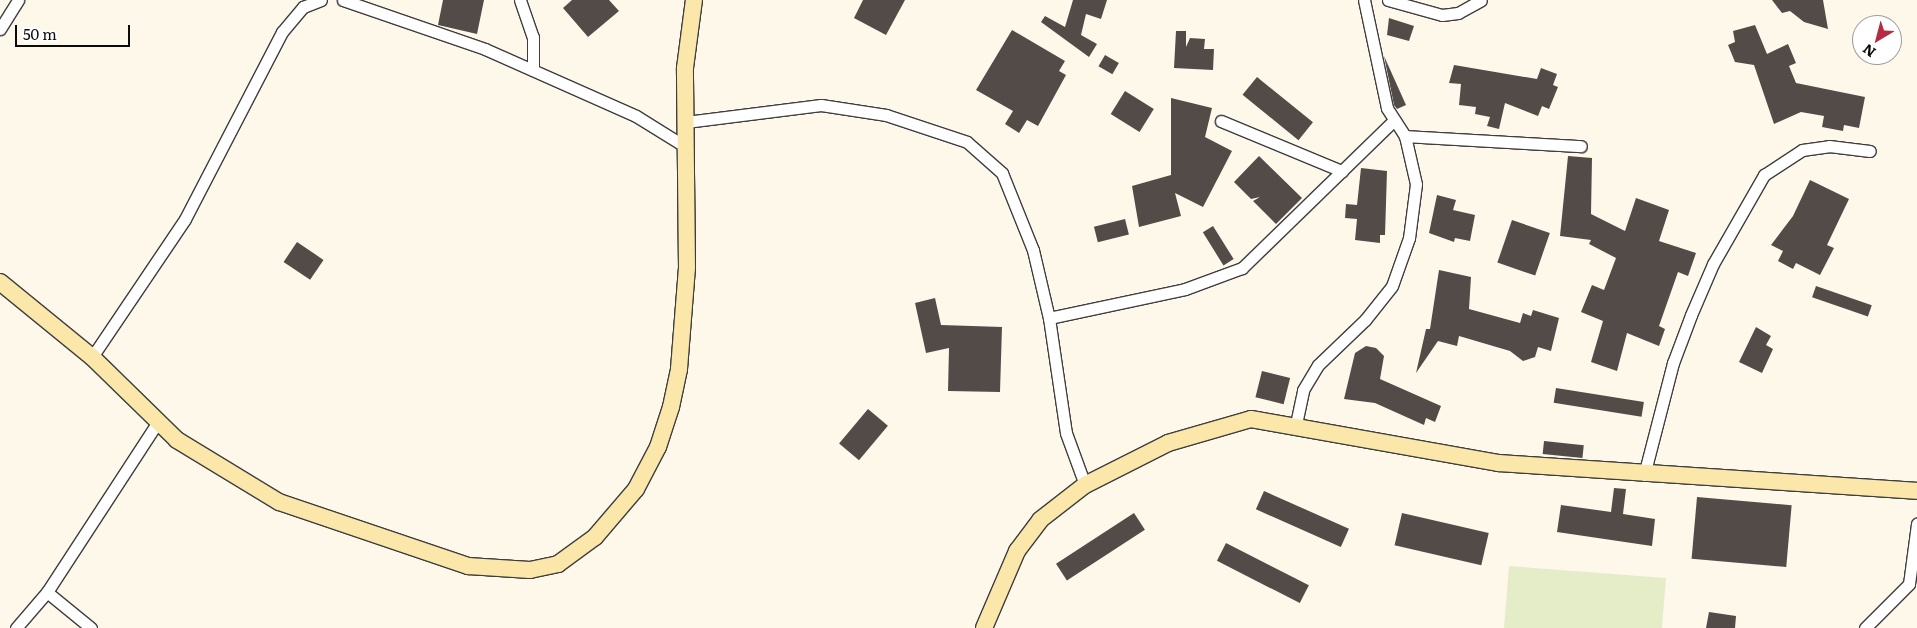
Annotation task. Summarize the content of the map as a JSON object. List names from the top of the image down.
{
  "scale_bar": "50 m",
  "north": "bottom left"
}
